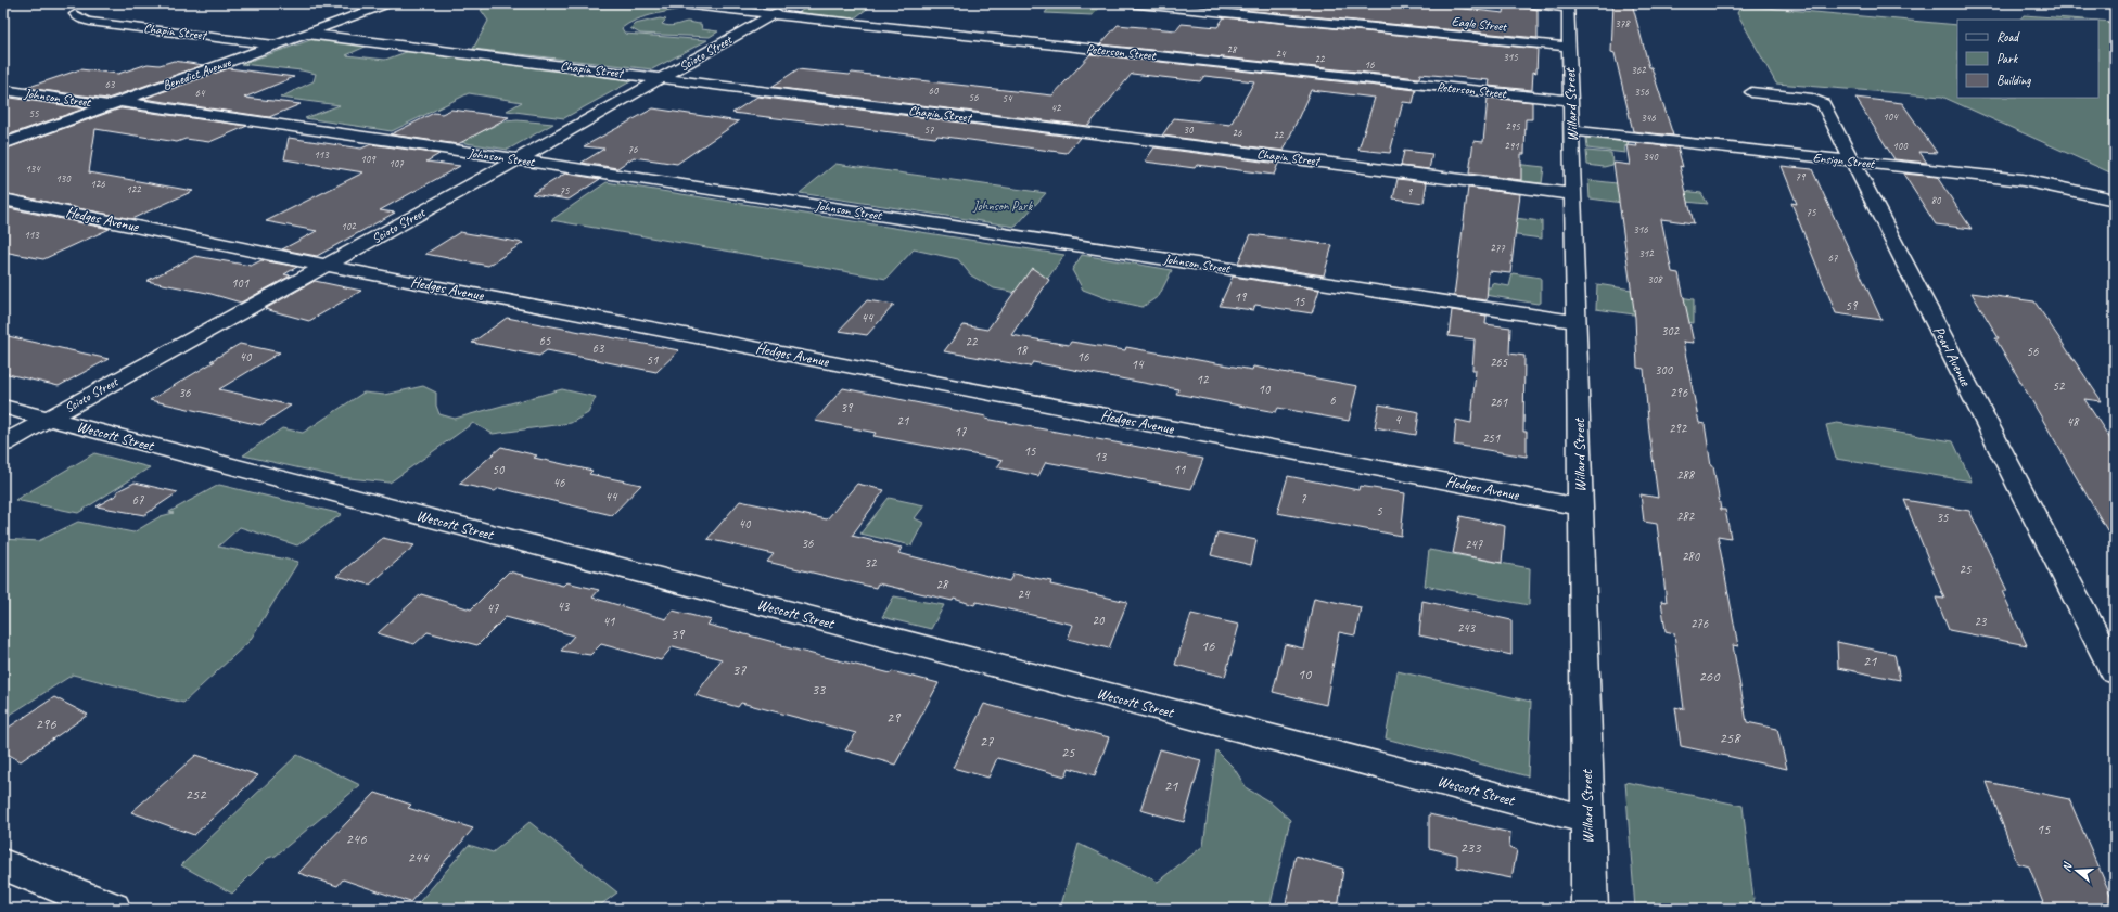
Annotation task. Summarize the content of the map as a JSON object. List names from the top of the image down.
{
  "streets": {
    "street": [
      "Eagle Street",
      "Chapin Street",
      "Peterson Street",
      "Scioto Street",
      "Benedict Avenue",
      "Johnson Street",
      "Willard Street",
      "Ensign Street",
      "Hedges Avenue",
      "Pearl Avenue",
      "Wescott Street"
    ]
  },
  "crossings": [
    ["Eagle Street", "Willard Street"],
    ["Chapin Street", "Scioto Street"],
    ["Chapin Street", "Benedict Avenue"],
    ["Chapin Street", "Willard Street"],
    ["Peterson Street", "Scioto Street"],
    ["Peterson Street", "Willard Street"],
    ["Scioto Street", "Johnson Street"],
    ["Scioto Street", "Hedges Avenue"],
    ["Scioto Street", "Wescott Street"],
    ["Benedict Avenue", "Johnson Street"],
    ["Johnson Street", "Willard Street"],
    ["Willard Street", "Ensign Street"],
    ["Willard Street", "Hedges Avenue"],
    ["Willard Street", "Wescott Street"],
    ["Ensign Street", "Pearl Avenue"]
  ],
  "parks": ["Johnson Park"],
  "house_numbers": [
    "378",
    "28",
    "24",
    "315",
    "22",
    "16",
    "362",
    "63",
    "60",
    "356",
    "64",
    "56",
    "54",
    "42",
    "55",
    "104",
    "346",
    "295",
    "57",
    "30",
    "26",
    "22",
    "291",
    "100",
    "76",
    "113",
    "340",
    "109",
    "107",
    "134",
    "79",
    "130",
    "126",
    "122",
    "75",
    "9",
    "80",
    "75",
    "102",
    "316",
    "113",
    "277",
    "312",
    "67",
    "308",
    "101",
    "19",
    "15",
    "59",
    "44",
    "302",
    "65",
    "22",
    "63",
    "18",
    "56",
    "40",
    "16",
    "51",
    "265",
    "14",
    "300",
    "12",
    "52",
    "10",
    "36",
    "296",
    "6",
    "261",
    "39",
    "4",
    "21",
    "48",
    "292",
    "17",
    "251",
    "15",
    "13",
    "50",
    "11",
    "288",
    "46",
    "44",
    "7",
    "67",
    "5",
    "282",
    "35",
    "40",
    "36",
    "247",
    "280",
    "32",
    "25",
    "28",
    "24",
    "43",
    "47",
    "20",
    "41",
    "23",
    "276",
    "243",
    "39",
    "16",
    "21",
    "37",
    "10",
    "260",
    "33",
    "29",
    "296",
    "258",
    "27",
    "25",
    "21",
    "252",
    "15",
    "246",
    "233",
    "244"
  ],
  "legend": ["Road", "Park", "Building"],
  "north": "left"
}
